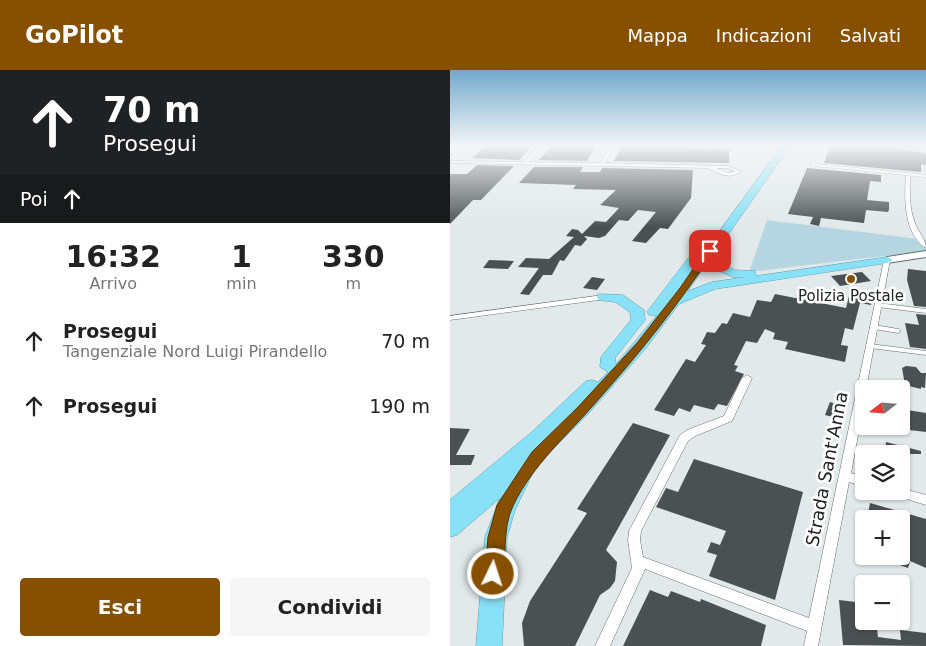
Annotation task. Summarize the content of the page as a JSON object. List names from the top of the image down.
{
  "streets": {
    "street": ["Strada Sant'Anna"]
  },
  "places": ["Polizia Postale"],
  "north": "left",
  "page": {
    "header": "GoPilot",
    "nav": ["Mappa", "Indicazioni", "Salvati"],
    "turn": ["70 m", "Prosegui"],
    "then": "Poi",
    "eta": [
      "16:32",
      "Arrivo",
      "1",
      "min",
      "330",
      "m"
    ],
    "list": [
      {
        "name": "Prosegui",
        "note": "Tangenziale Nord Luigi Pirandello",
        "value": "70 m"
      },
      {
        "name": "Prosegui",
        "value": "190 m"
      }
    ],
    "map_buttons": ["+", "−"],
    "buttons": ["Esci", "Condividi"]
  }
}
